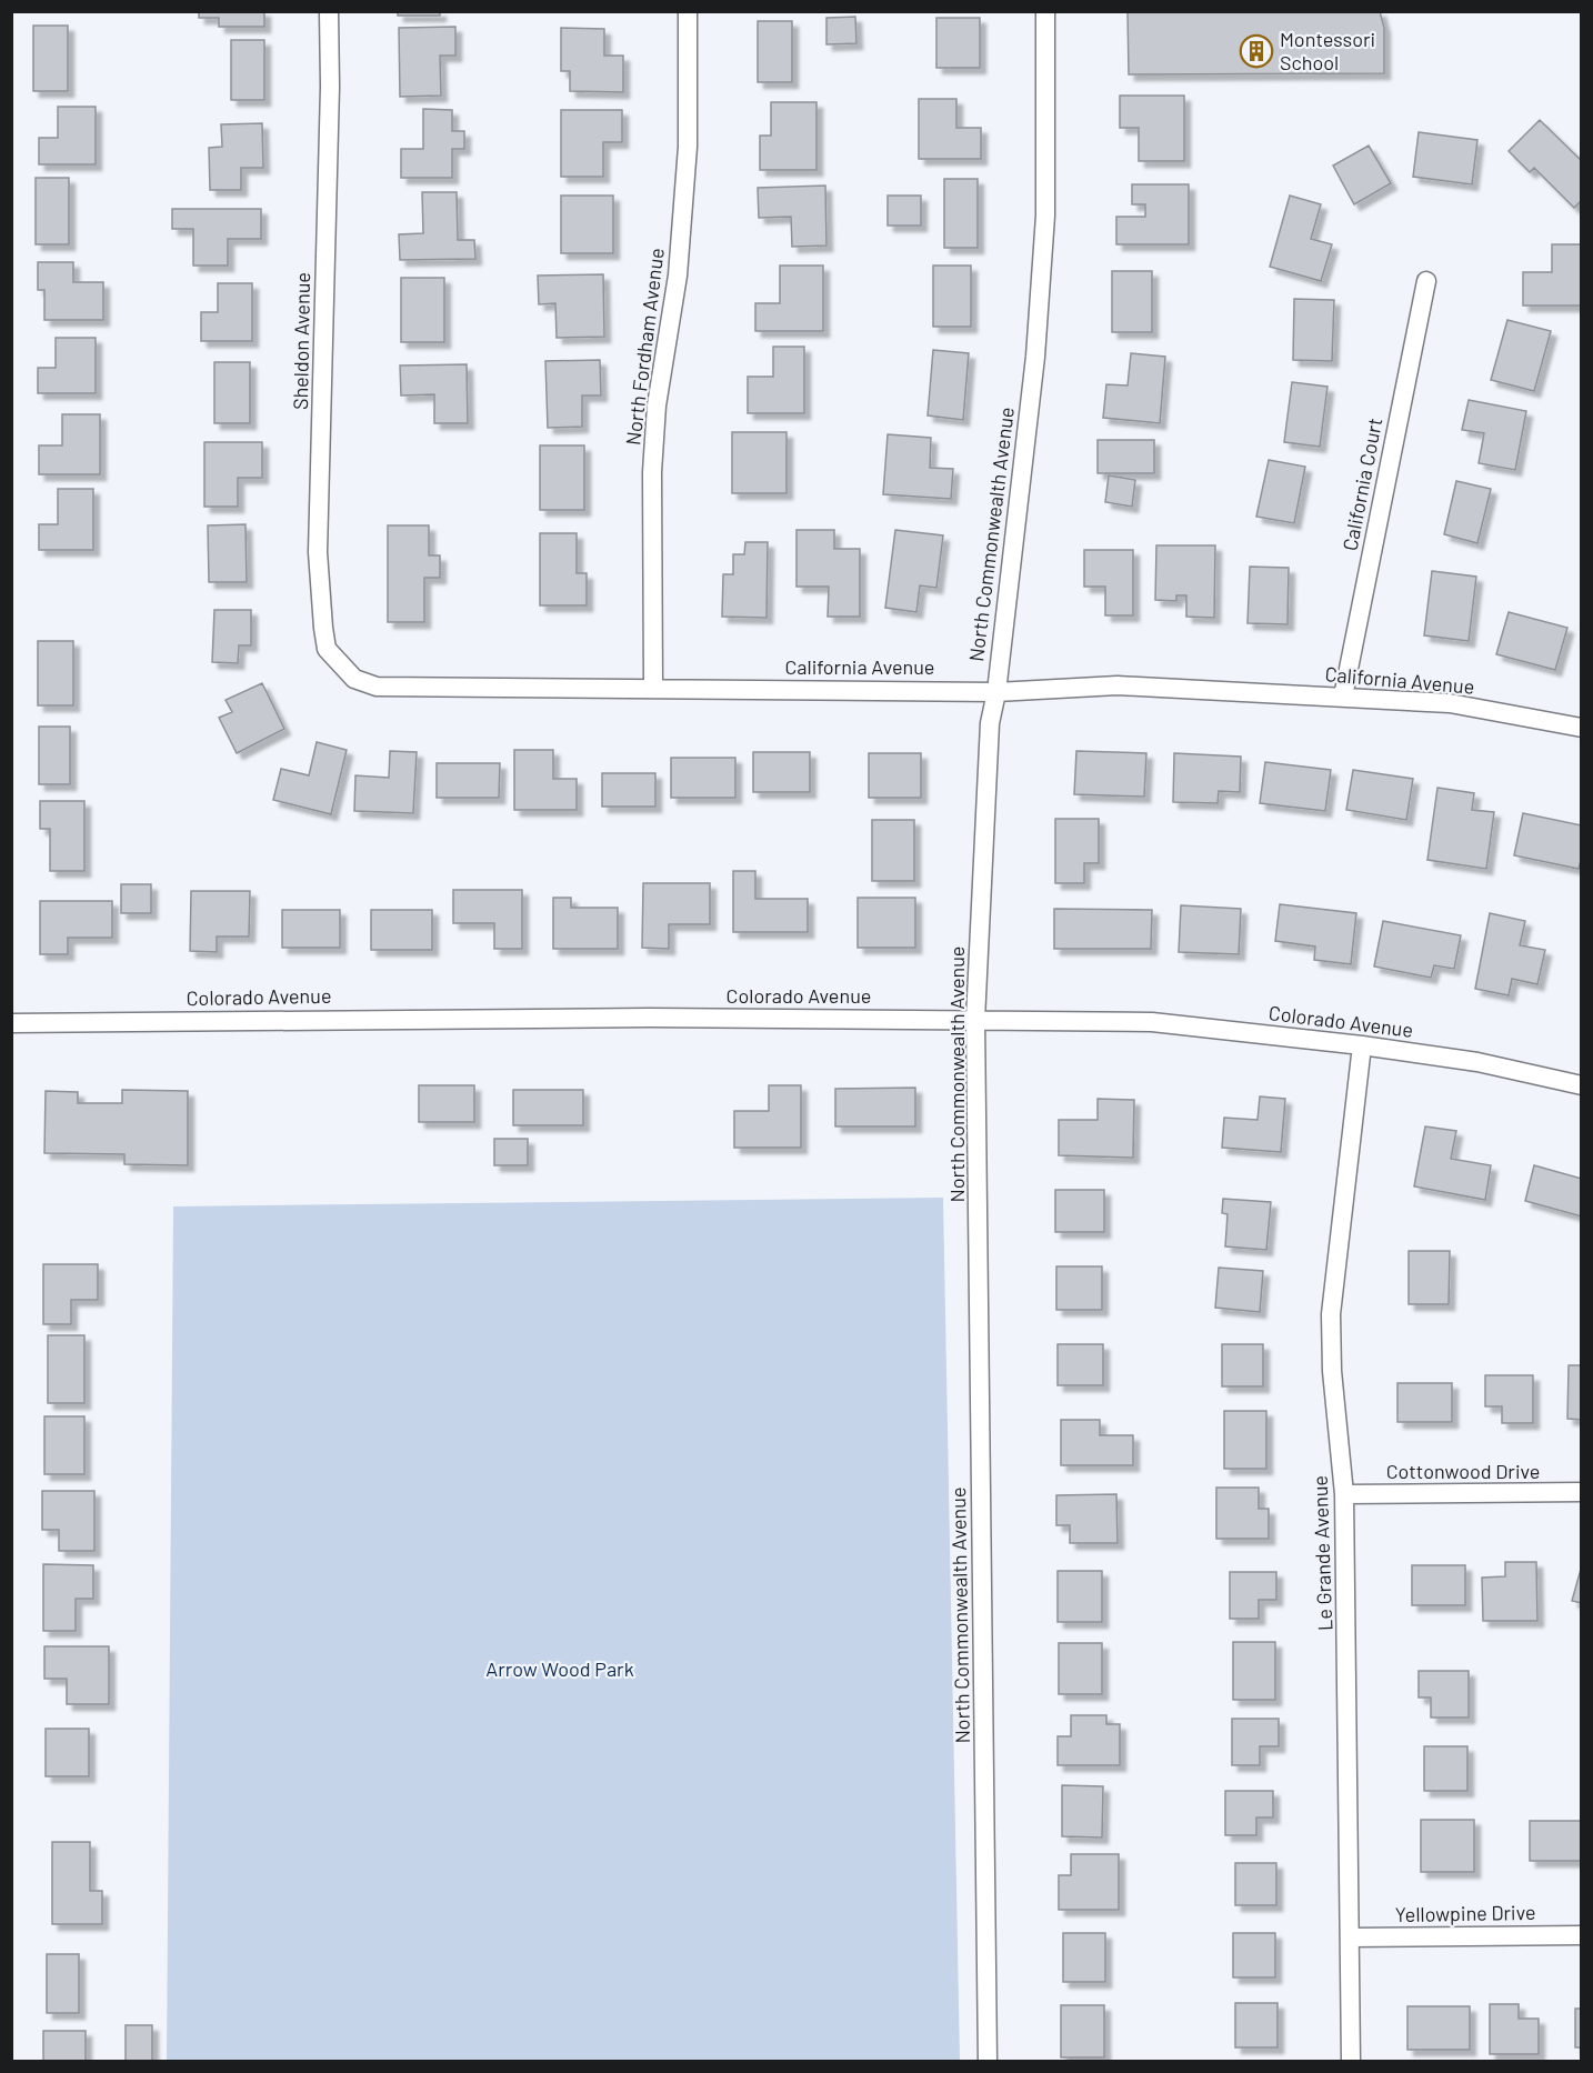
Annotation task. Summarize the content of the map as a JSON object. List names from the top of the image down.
{
  "streets": {
    "street": [
      "Sheldon Avenue",
      "North Fordham Avenue",
      "California Court",
      "North Commonwealth Avenue",
      "California Avenue",
      "Colorado Avenue",
      "Cottonwood Drive",
      "Le Grande Avenue",
      "Yellowpine Drive"
    ]
  },
  "crossings": [
    ["Sheldon Avenue", "California Avenue"],
    ["North Fordham Avenue", "California Avenue"],
    ["California Court", "California Avenue"],
    ["North Commonwealth Avenue", "California Avenue"],
    ["North Commonwealth Avenue", "Colorado Avenue"],
    ["Colorado Avenue", "Le Grande Avenue"],
    ["Cottonwood Drive", "Le Grande Avenue"],
    ["Le Grande Avenue", "Yellowpine Drive"]
  ],
  "parks": ["Arrow Wood Park"],
  "places": {
    "building": ["Montessori School"]
  }
}
